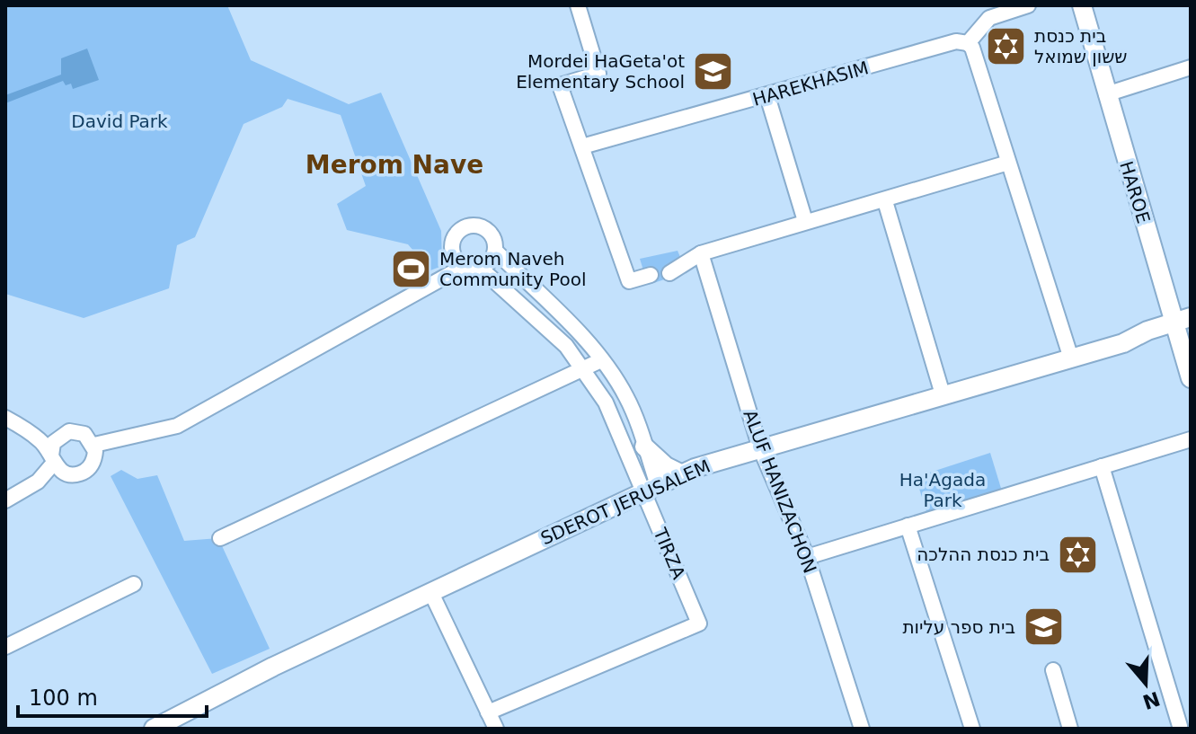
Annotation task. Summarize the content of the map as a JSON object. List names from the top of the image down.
{
  "streets": {
    "street": [
      "HAREKHASIM",
      "HAROE",
      "ALUF HANIZACHON",
      "SDEROT JERUSALEM",
      "TIRZA"
    ]
  },
  "crossings": [
    ["HAROE", "SDEROT JERUSALEM"],
    ["ALUF HANIZACHON", "SDEROT JERUSALEM"],
    ["SDEROT JERUSALEM", "TIRZA"]
  ],
  "districts": ["Merom Nave"],
  "parks": ["David Park", "Ha'Agada Park"],
  "places": {
    "synagogue": ["בית כנסת ששון שמואל", "בית כנסת ההלכה"],
    "school or university": ["Mordei HaGeta'ot Elementary School", "בית ספר עליות"],
    "sports": ["Merom Naveh Community Pool"]
  },
  "scale_bar": "100 m",
  "north": "bottom"
}
